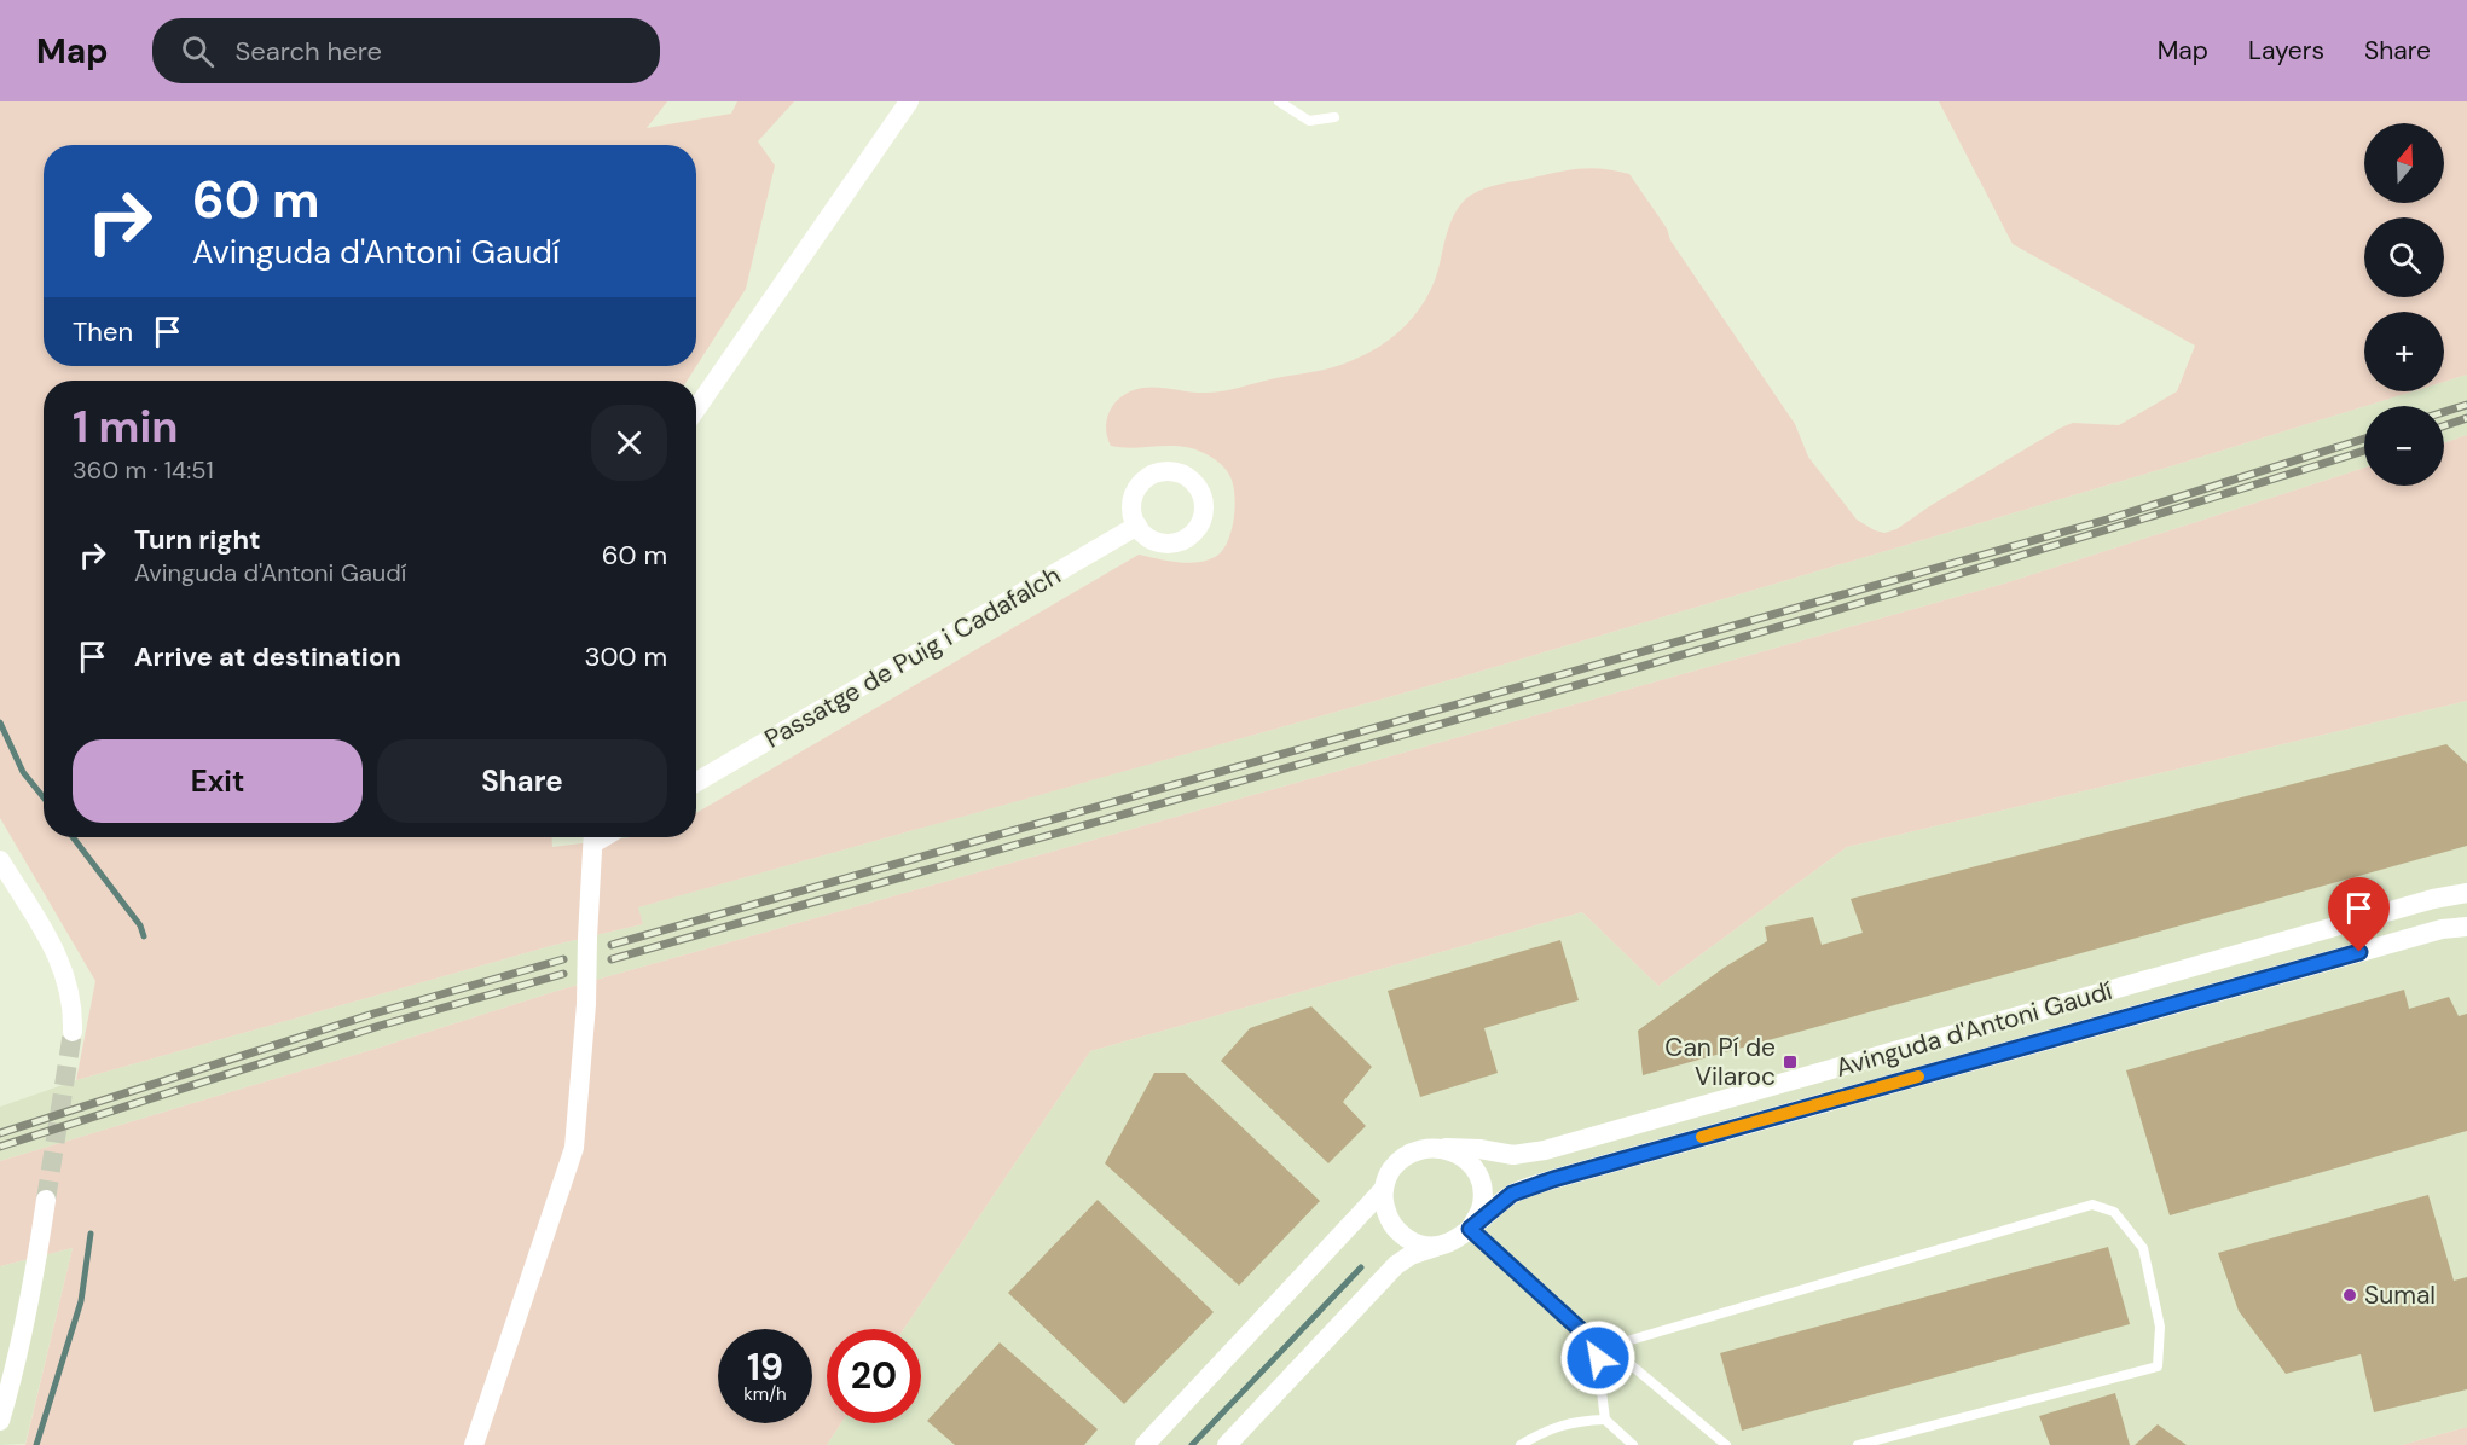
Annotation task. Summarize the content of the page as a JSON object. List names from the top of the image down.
{
  "streets": {
    "street": ["Passatge de Puig i Cadafalch", "Avinguda d'Antoni Gaudí"]
  },
  "places": {
    "transit": ["Can Pí de Vilaroc"],
    "other": ["Sumal"]
  },
  "north": "top",
  "page": {
    "header": "Map",
    "search": "Search here",
    "nav": ["Map", "Layers", "Share"],
    "map_buttons": ["+", "−"],
    "turn": ["60 m", "Avinguda d'Antoni Gaudí"],
    "then": "Then",
    "heading": ["1 min", "360 m · 14:51"],
    "list": [
      {
        "name": "Turn right",
        "note": "Avinguda d'Antoni Gaudí",
        "value": "60 m"
      },
      {
        "name": "Arrive at destination",
        "value": "300 m"
      }
    ],
    "buttons": ["Exit", "Share"],
    "speed": "19 km/h",
    "limit": "20"
  }
}
